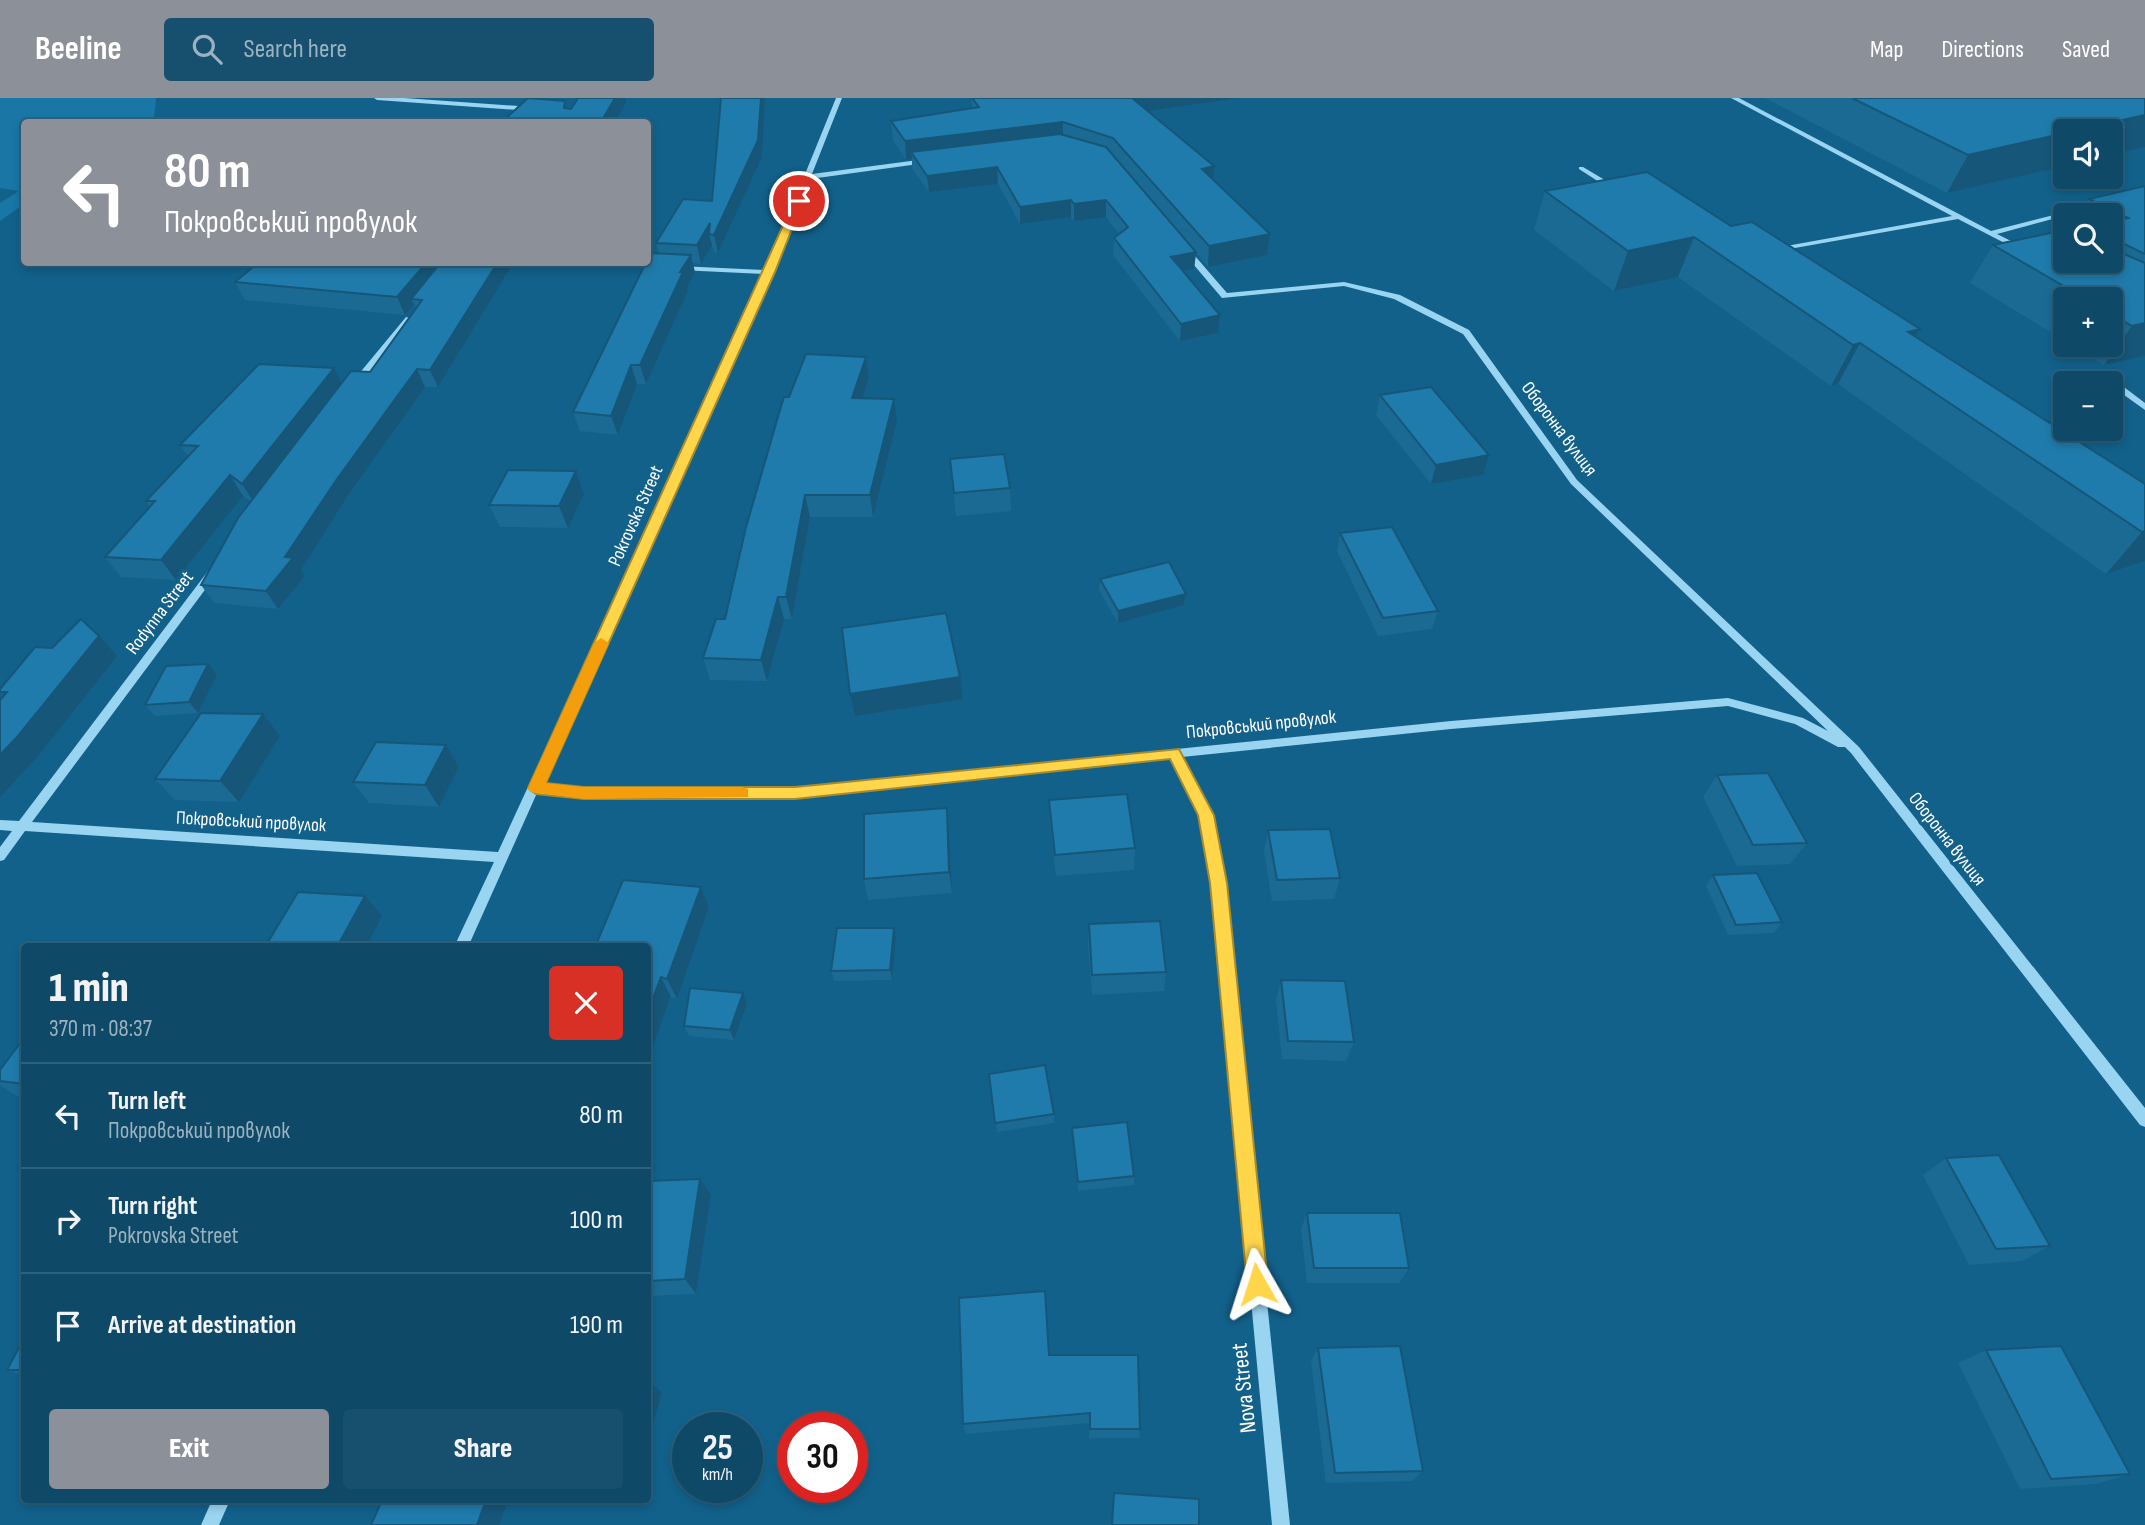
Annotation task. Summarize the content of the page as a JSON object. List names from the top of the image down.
{
  "streets": {
    "street": [
      "Оборонна вулиця",
      "Pokrovska Street",
      "Rodynna Street",
      "Покровський провулок",
      "Nova Street"
    ]
  },
  "crossings": [
    ["Оборонна вулиця", "Покровський провулок"],
    ["Pokrovska Street", "Покровський провулок"],
    ["Rodynna Street", "Покровський провулок"],
    ["Покровський провулок", "Nova Street"]
  ],
  "page": {
    "header": "Beeline",
    "search": "Search here",
    "nav": ["Map", "Directions", "Saved"],
    "map_buttons": ["+", "−"],
    "turn": ["80 m", "Покровський провулок"],
    "heading": ["1 min", "370 m · 08:37"],
    "list": [
      {
        "name": "Turn left",
        "note": "Покровський провулок",
        "value": "80 m"
      },
      {
        "name": "Turn right",
        "note": "Pokrovska Street",
        "value": "100 m"
      },
      {
        "name": "Arrive at destination",
        "value": "190 m"
      }
    ],
    "buttons": ["Exit", "Share"],
    "speed": "25 km/h",
    "limit": "30"
  }
}
